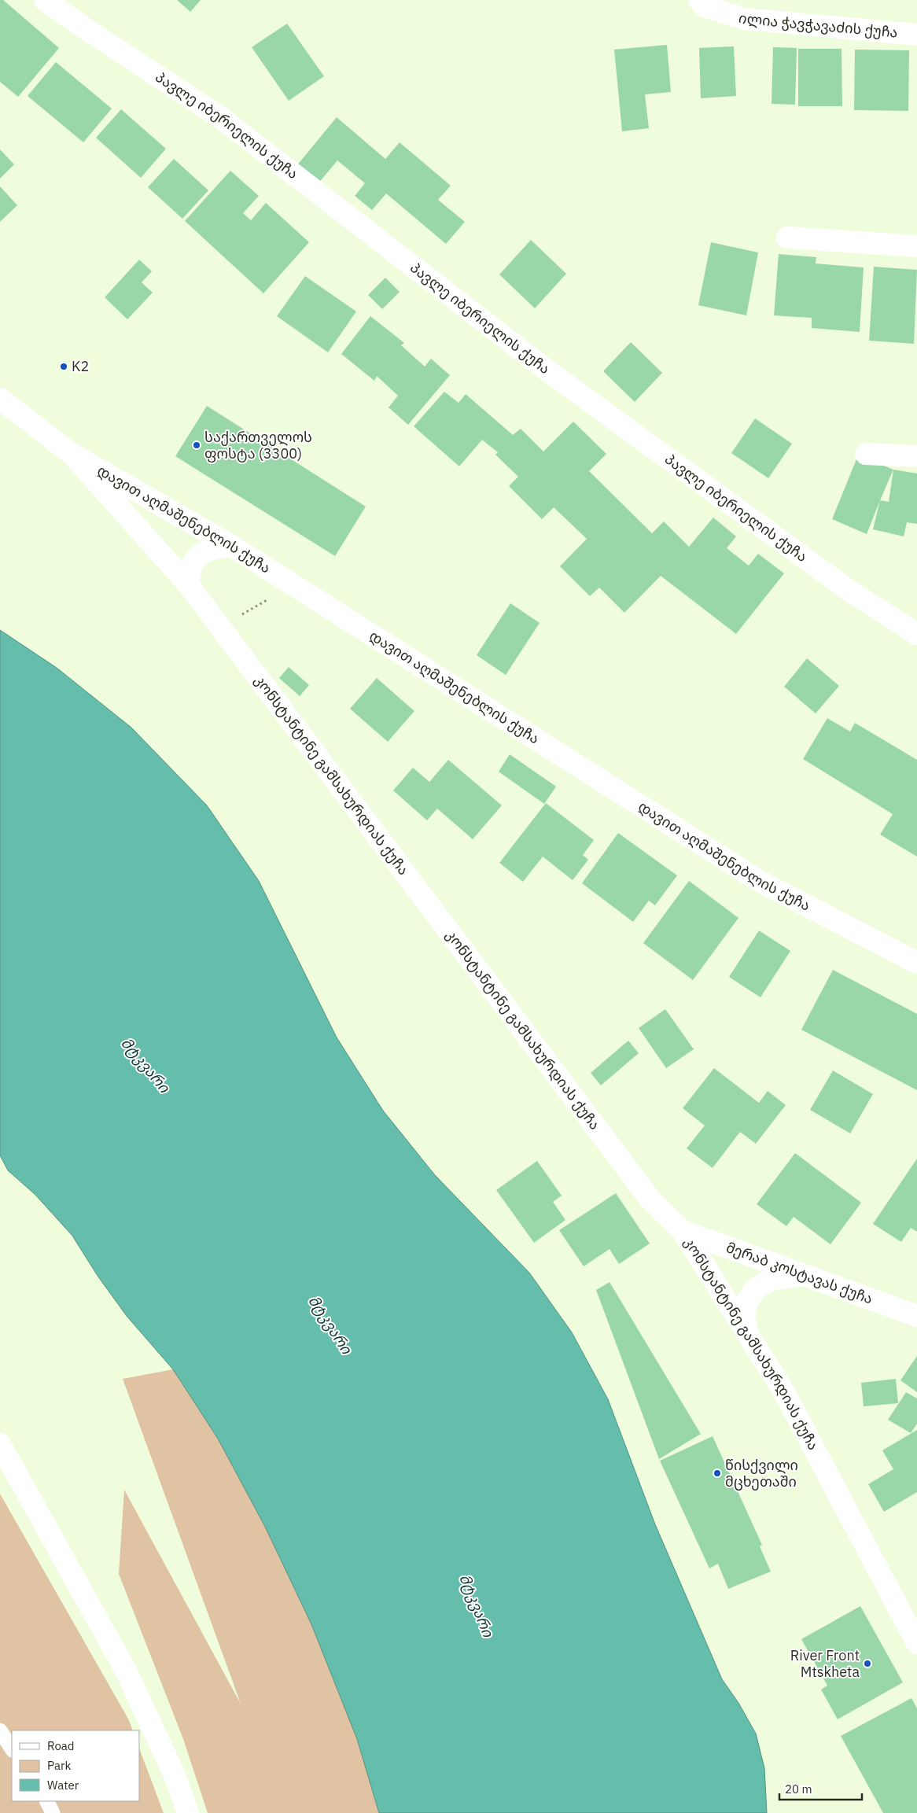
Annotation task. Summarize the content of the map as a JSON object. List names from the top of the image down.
{
  "streets": {
    "main road": [
      "ილია ჭავჭავაძის ქუჩა",
      "პავლე იბერიელის ქუჩა",
      "დავით აღმაშენებლის ქუჩა",
      "კონსტანტინე გამსახურდიას ქუჩა",
      "მერაბ კოსტავას ქუჩა"
    ]
  },
  "crossings": [
    ["დავით აღმაშენებლის ქუჩა", "კონსტანტინე გამსახურდიას ქუჩა"],
    ["კონსტანტინე გამსახურდიას ქუჩა", "მერაბ კოსტავას ქუჩა"]
  ],
  "water": ["მტკვარი"],
  "places": [
    "K2",
    "საქართველოს ფოსტა (3300)",
    "წისქვილი მცხეთაში",
    "River Front Mtskheta"
  ],
  "legend": ["Road", "Park", "Water"],
  "scale_bar": "20 m"
}
